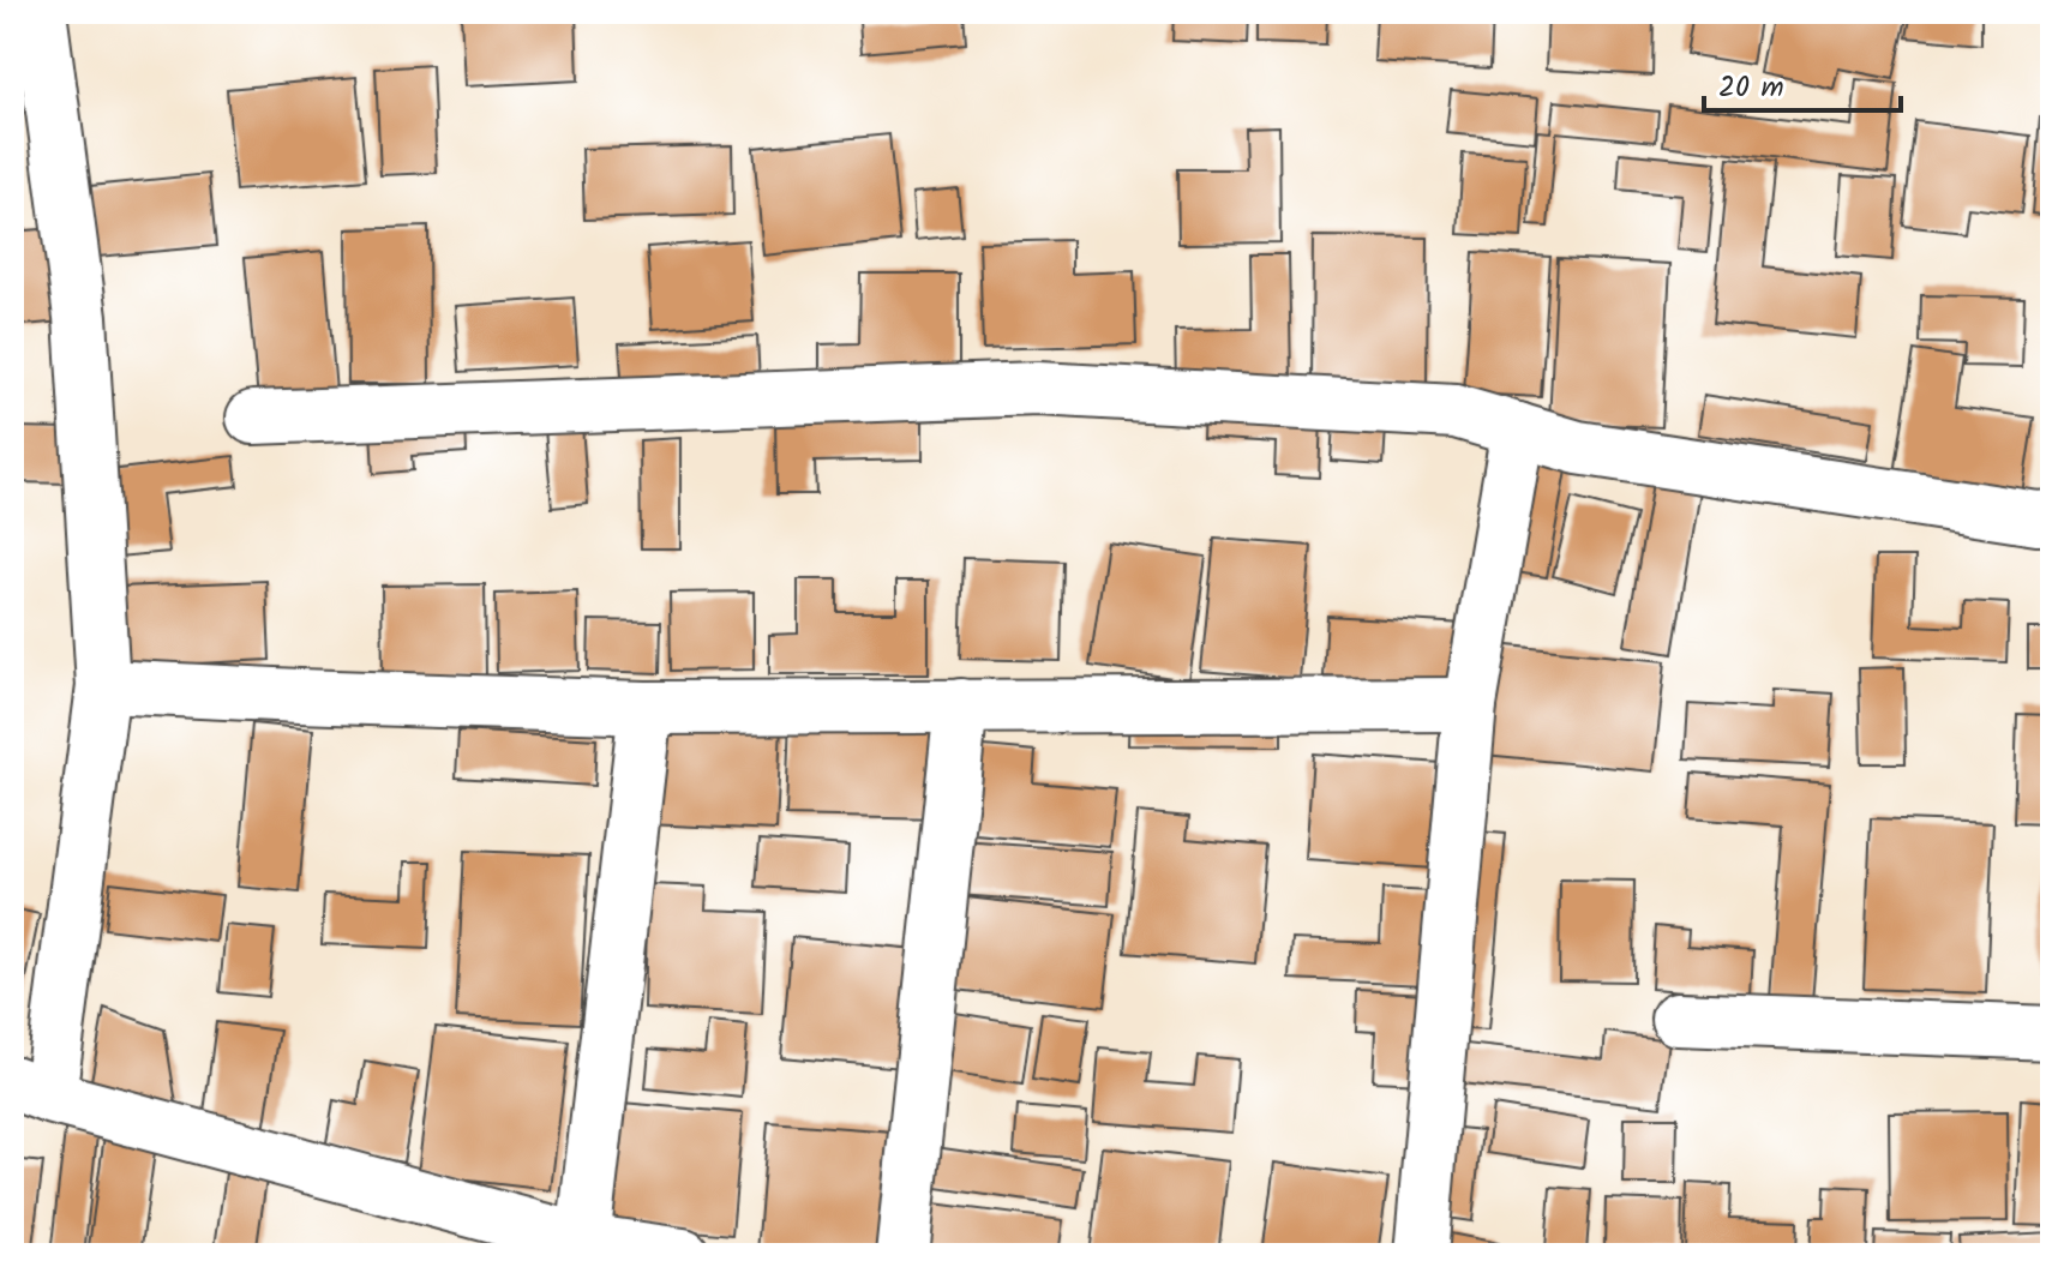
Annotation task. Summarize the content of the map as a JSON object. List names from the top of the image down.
{
  "scale_bar": "20 m"
}
